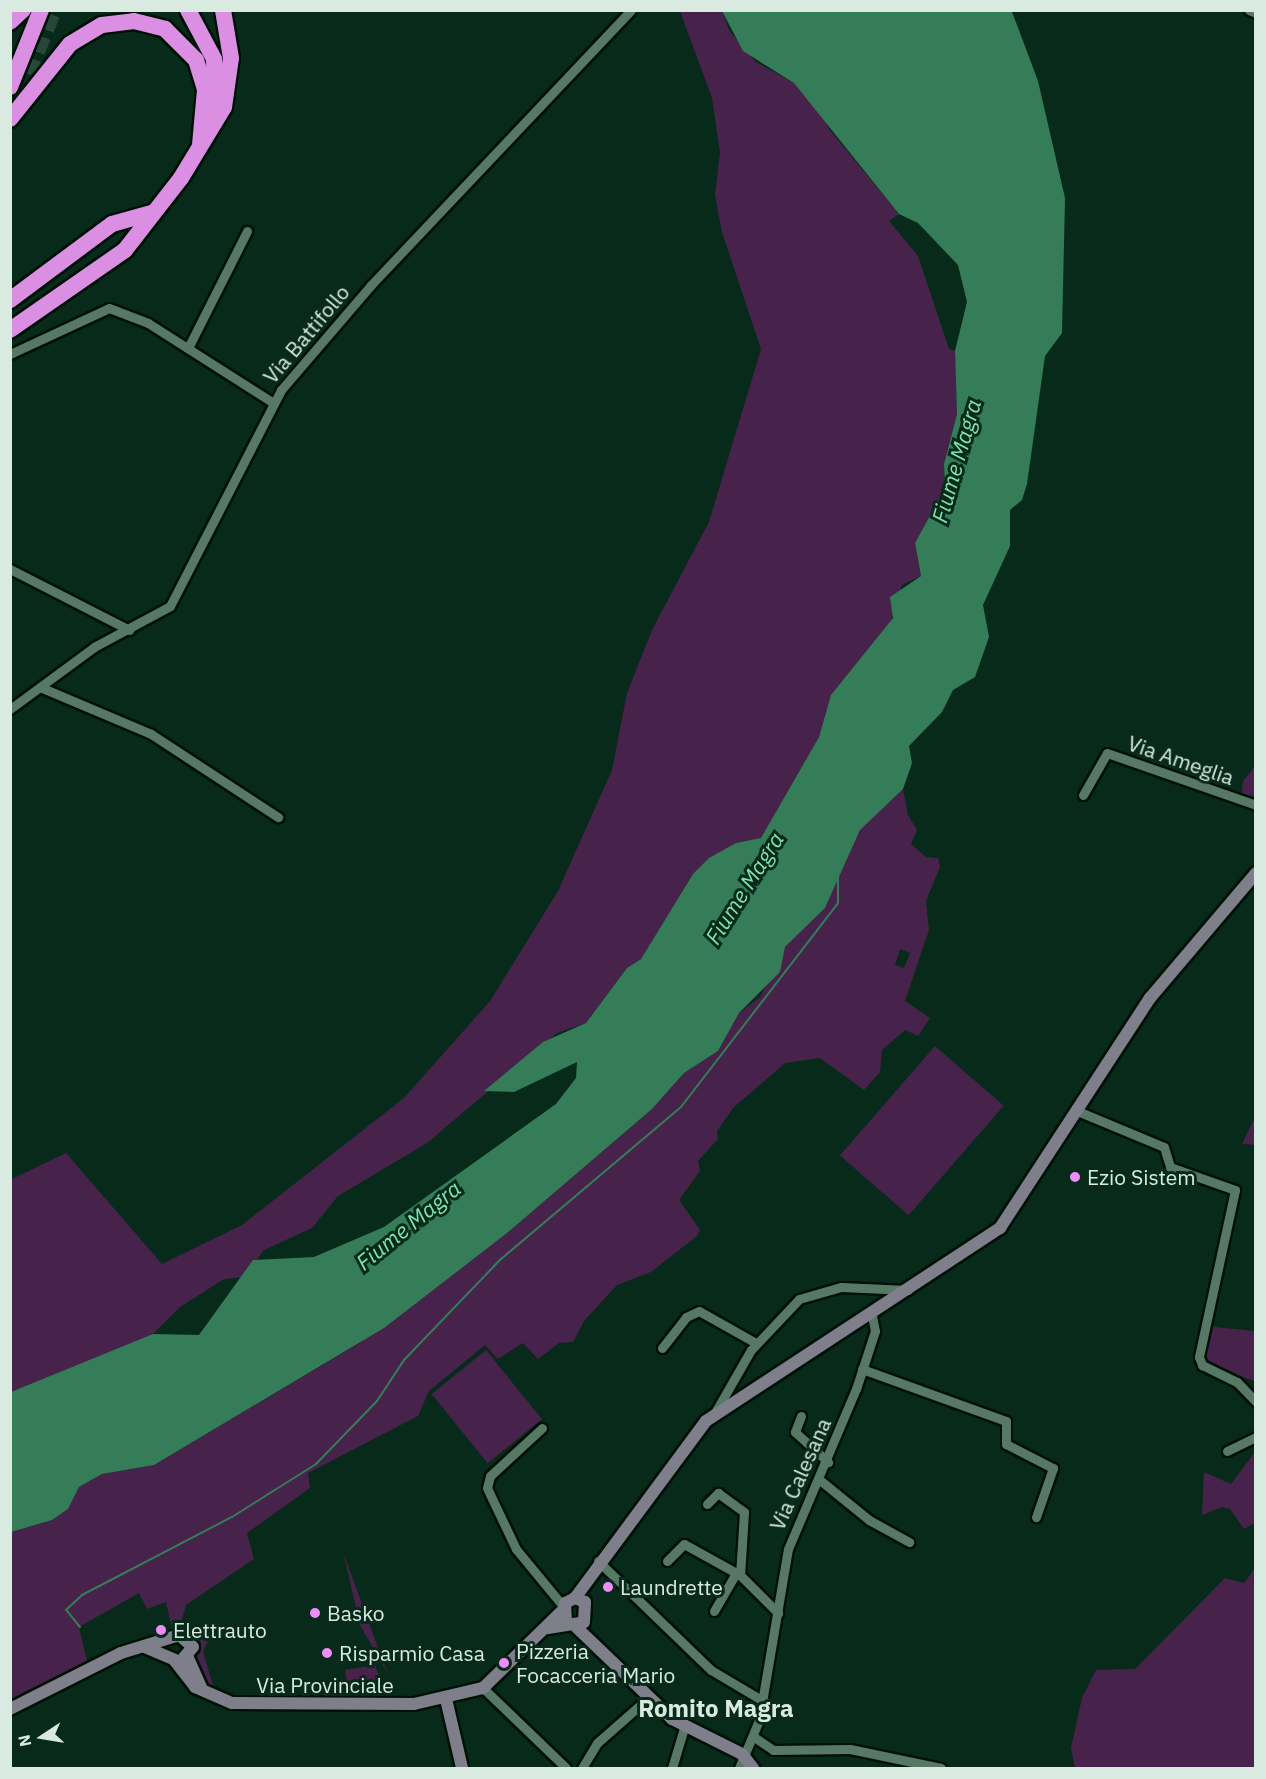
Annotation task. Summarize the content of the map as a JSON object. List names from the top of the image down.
{
  "streets": {
    "main road": ["Via Provinciale"],
    "street": ["Via Battifollo", "Via Ameglia", "Via Calesana"]
  },
  "districts": ["Romito Magra"],
  "water": ["Fiume Magra"],
  "places": [
    "Ezio Sistem",
    "Laundrette",
    "Basko",
    "Elettrauto",
    "Risparmio Casa",
    "Pizzeria Focacceria Mario"
  ],
  "north": "left"
}
